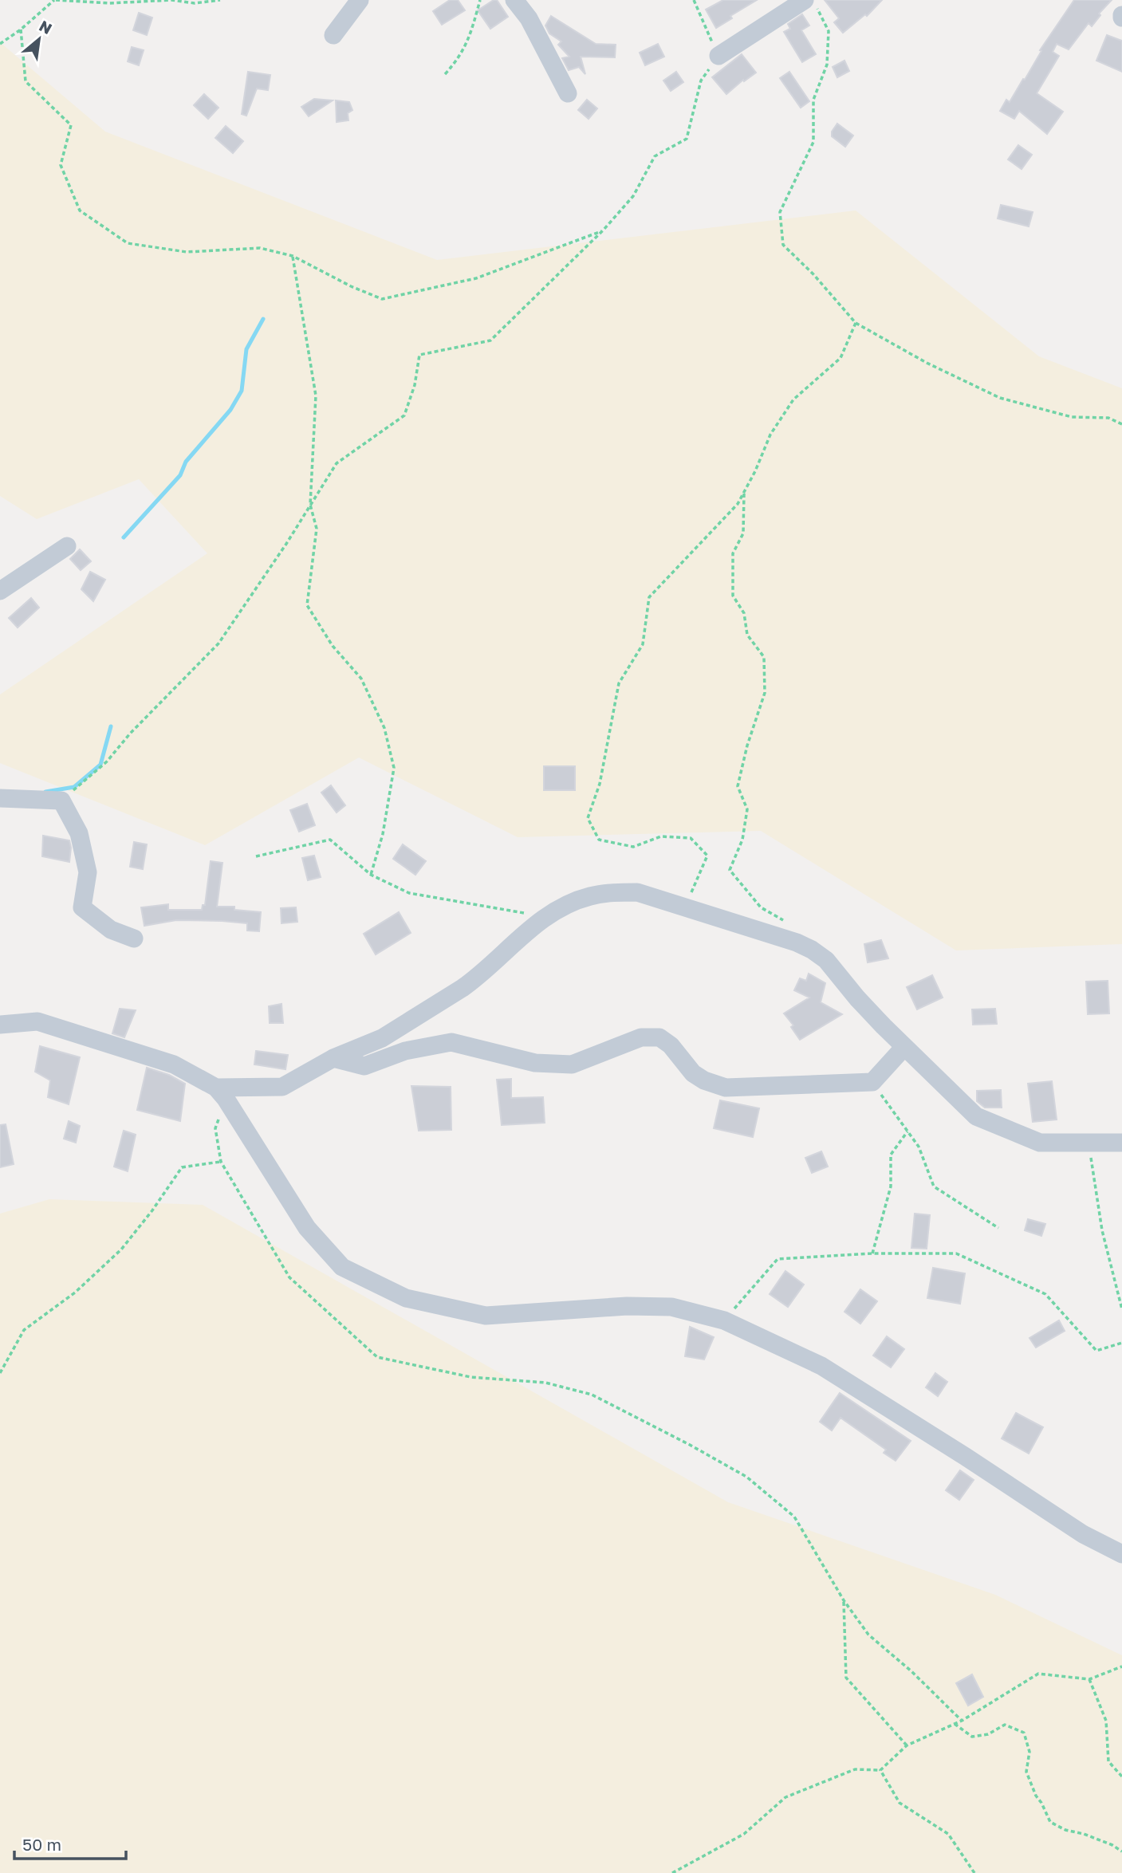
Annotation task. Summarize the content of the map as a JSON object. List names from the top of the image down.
{
  "scale_bar": "50 m",
  "north": "top right"
}
